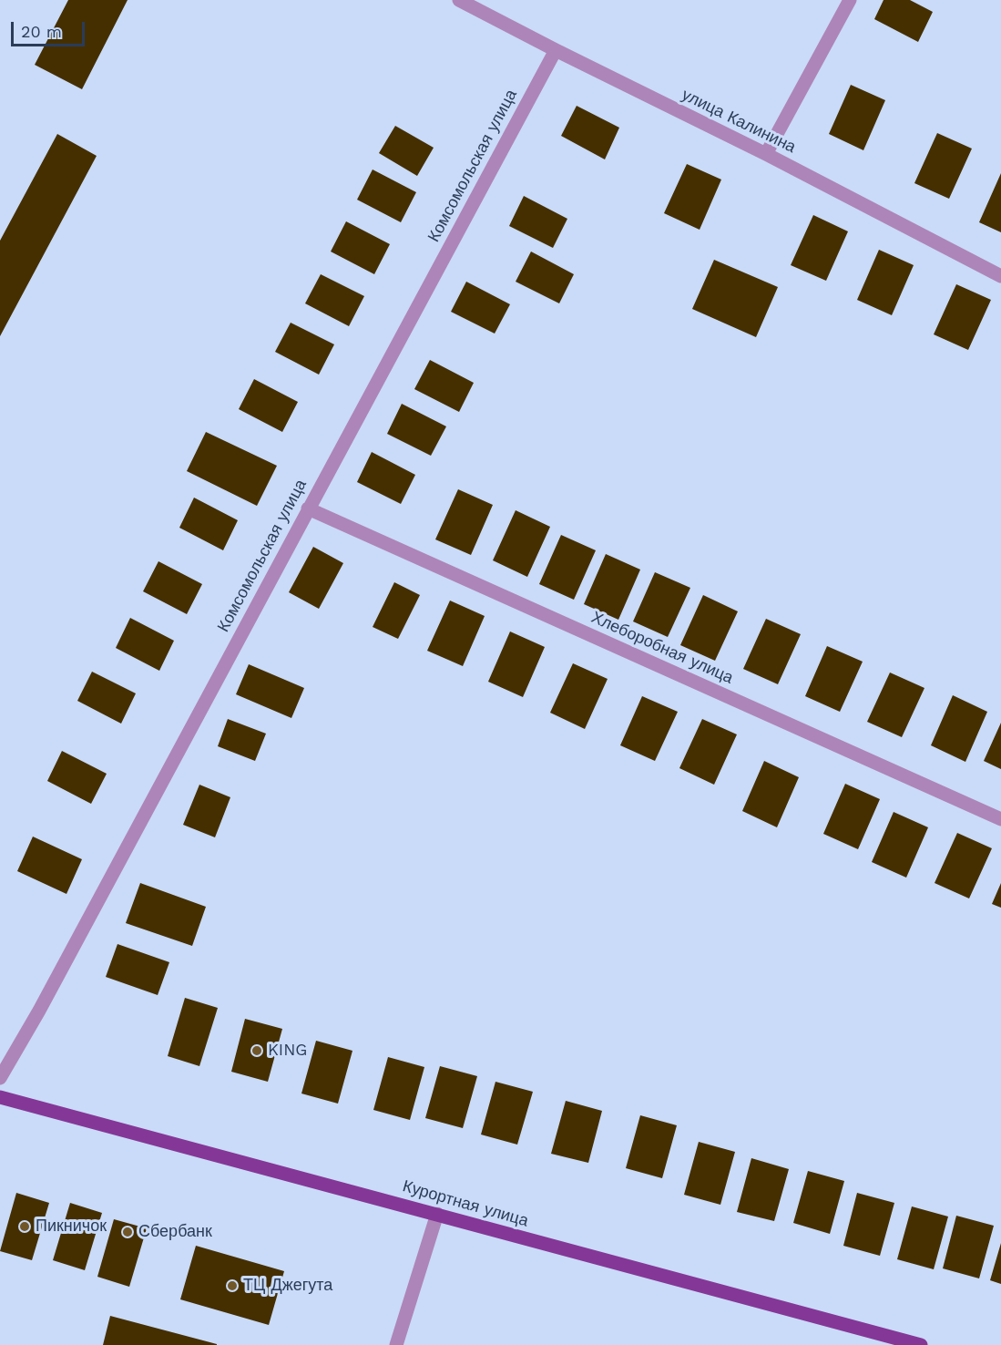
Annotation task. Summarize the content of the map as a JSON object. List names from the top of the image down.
{
  "streets": {
    "main road": ["Курортная улица"],
    "street": ["улица Калинина", "Комсомольская улица", "Хлеборобная улица"]
  },
  "crossings": [
    ["улица Калинина", "Комсомольская улица"],
    ["Комсомольская улица", "Хлеборобная улица"]
  ],
  "places": [
    "KING",
    "Пикничок",
    "Сбербанк",
    "ТЦ Джегута"
  ],
  "scale_bar": "20 m"
}
